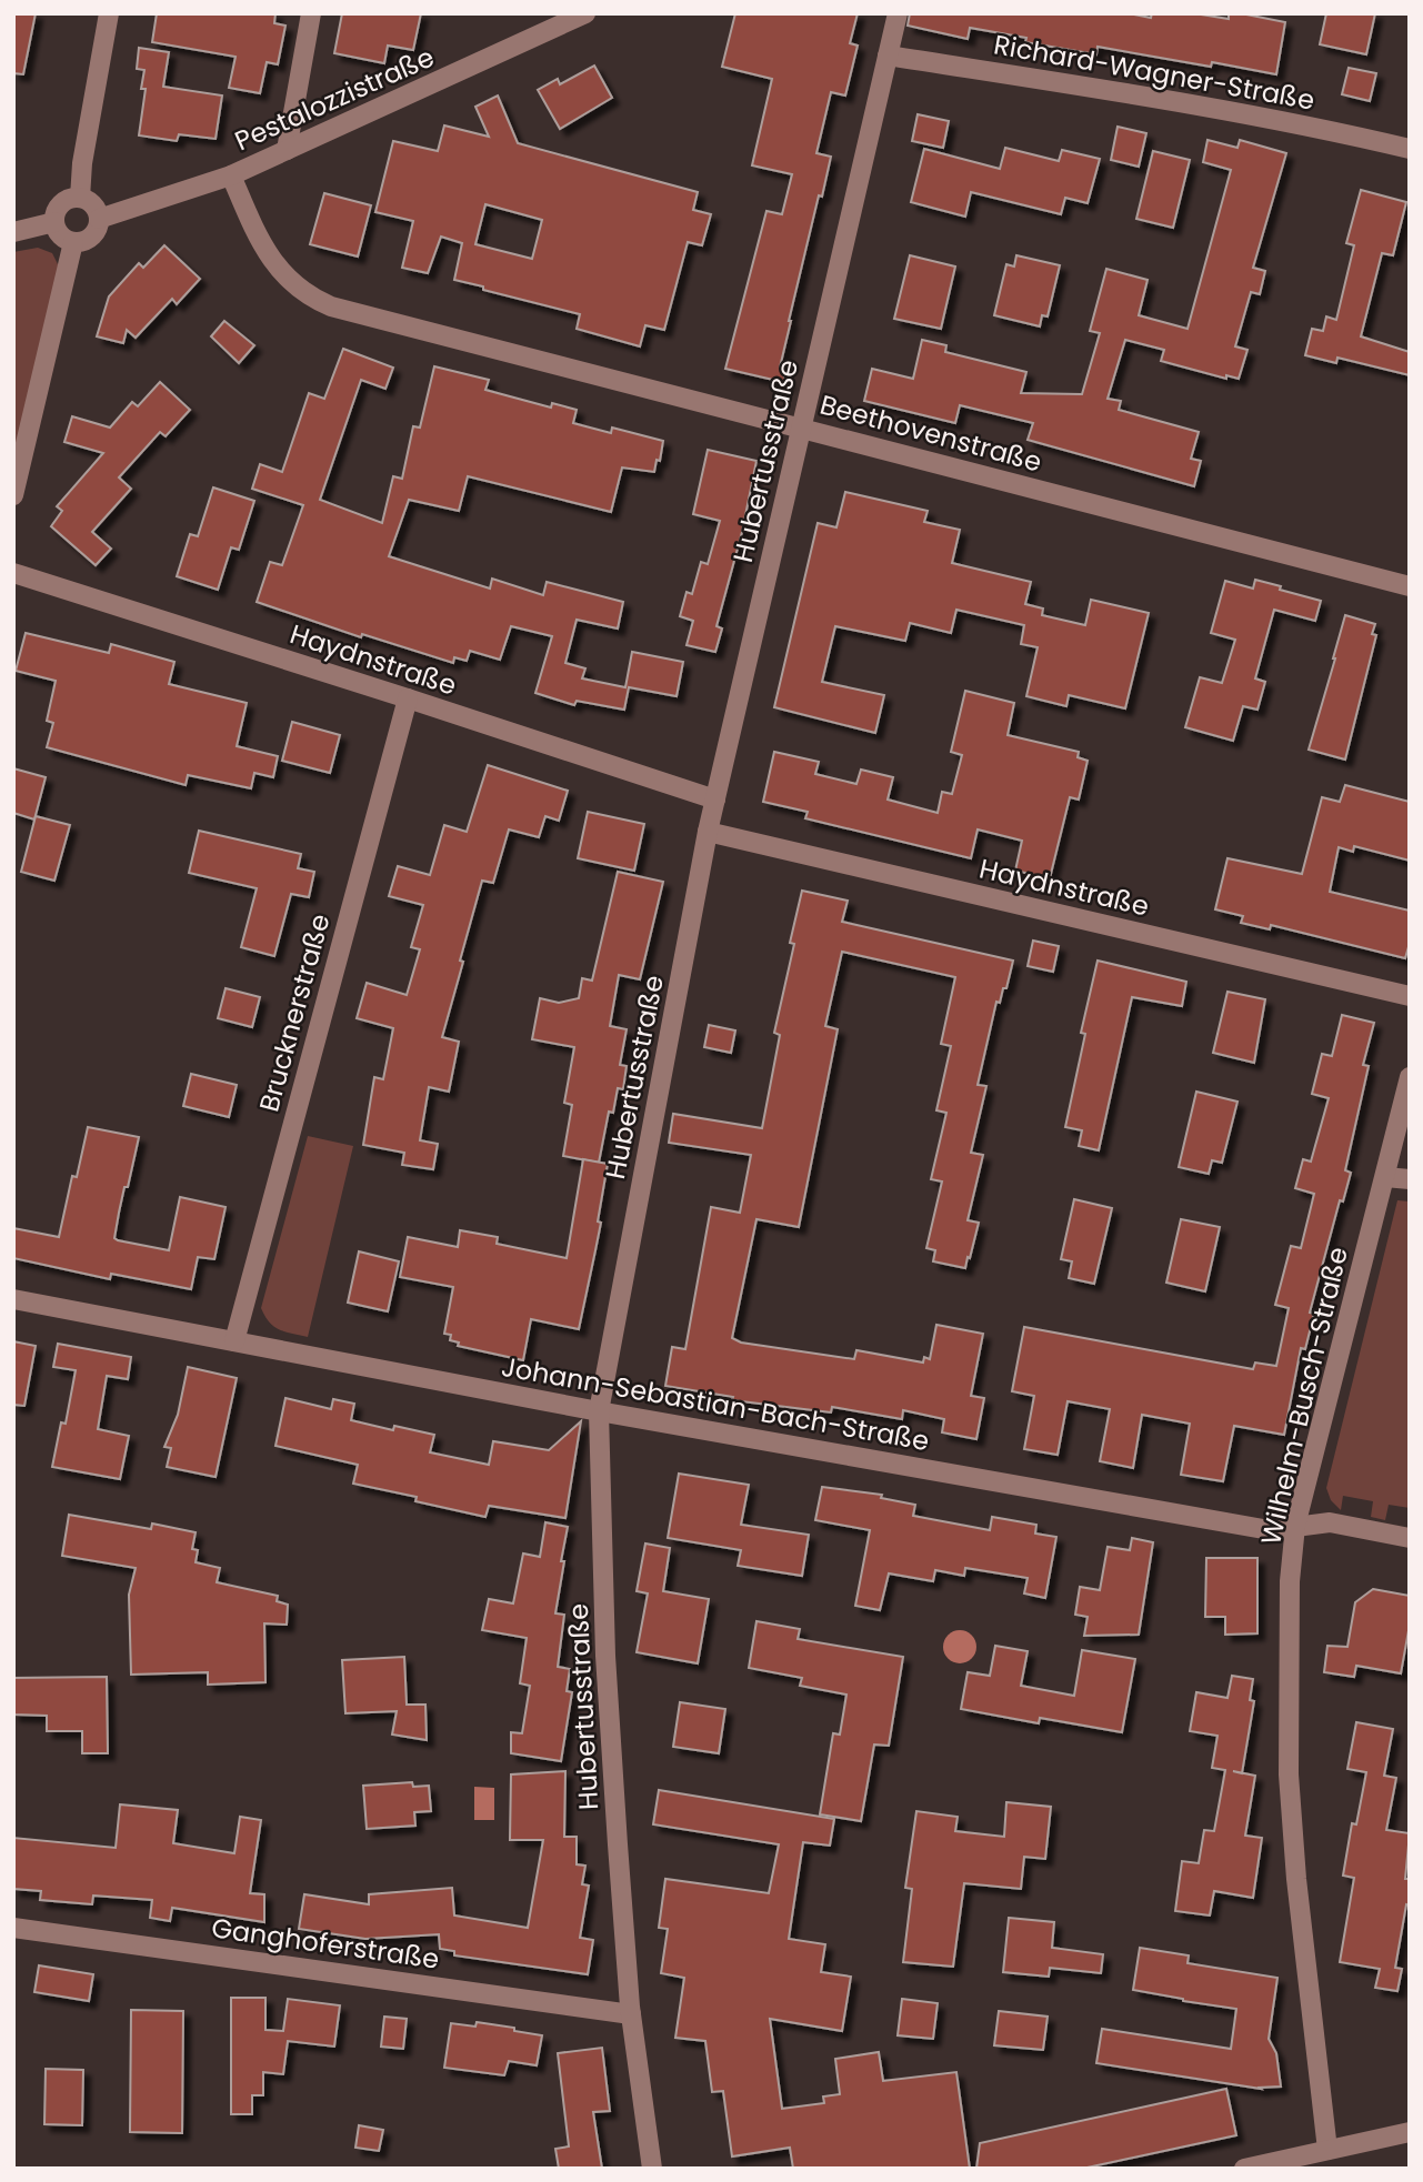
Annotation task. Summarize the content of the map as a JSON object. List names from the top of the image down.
{
  "streets": {
    "street": [
      "Richard-Wagner-Straße",
      "Pestalozzistraße",
      "Beethovenstraße",
      "Hubertusstraße",
      "Haydnstraße",
      "Brucknerstraße",
      "Wilhelm-Busch-Straße",
      "Johann-Sebastian-Bach-Straße",
      "Ganghoferstraße"
    ]
  },
  "crossings": [
    ["Richard-Wagner-Straße", "Hubertusstraße"],
    ["Pestalozzistraße", "Beethovenstraße"],
    ["Beethovenstraße", "Hubertusstraße"],
    ["Hubertusstraße", "Haydnstraße"],
    ["Hubertusstraße", "Johann-Sebastian-Bach-Straße"],
    ["Hubertusstraße", "Ganghoferstraße"],
    ["Haydnstraße", "Brucknerstraße"],
    ["Brucknerstraße", "Johann-Sebastian-Bach-Straße"],
    ["Wilhelm-Busch-Straße", "Johann-Sebastian-Bach-Straße"]
  ]
}
